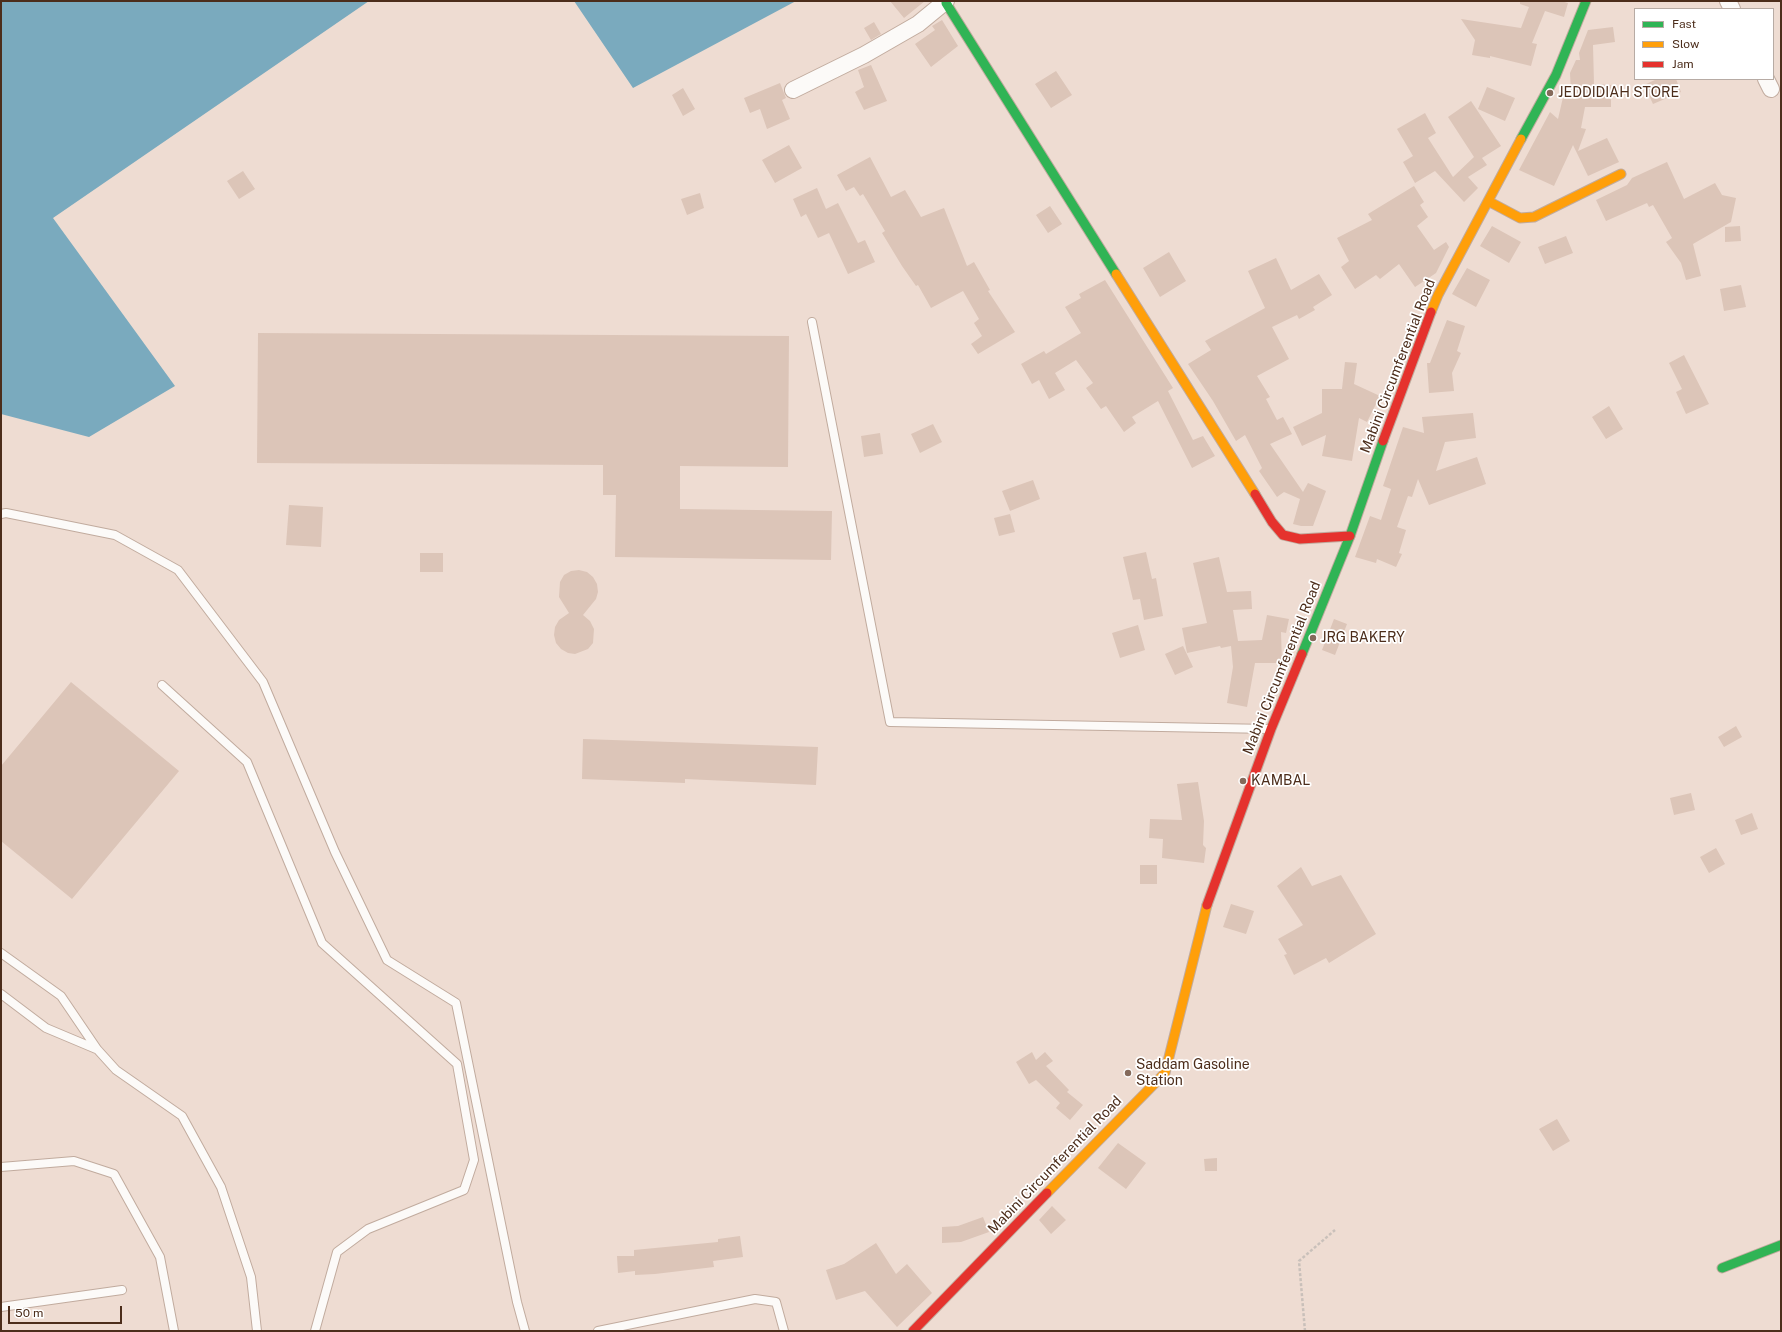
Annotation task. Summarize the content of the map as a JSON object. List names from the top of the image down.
{
  "streets": {
    "main road": ["Mabini Circumferential Road"]
  },
  "places": [
    "JEDDIDIAH STORE",
    "JRG BAKERY",
    "KAMBAL",
    "Saddam Gasoline Station"
  ],
  "legend": ["Fast", "Slow", "Jam"],
  "scale_bar": "50 m"
}
